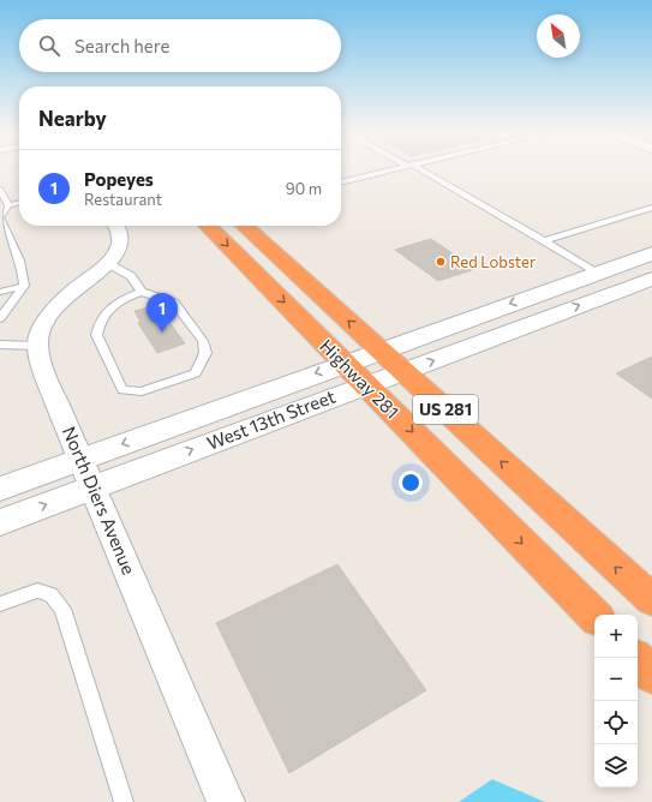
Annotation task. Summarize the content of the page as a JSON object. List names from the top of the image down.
{
  "streets": {
    "highway": ["Highway 281", "US 281"],
    "main road": ["West 13th Street"],
    "street": ["North Diers Avenue"]
  },
  "crossings": [
    ["Highway 281", "West 13th Street"],
    ["West 13th Street", "North Diers Avenue"]
  ],
  "places": ["Red Lobster"],
  "north": "top left",
  "page": {
    "search": "Search here",
    "heading": "Nearby",
    "list": [
      {
        "mark": "1",
        "name": "Popeyes",
        "note": "Restaurant",
        "value": "90 m"
      }
    ],
    "pins": "1",
    "map_buttons": ["+", "−"]
  }
}
